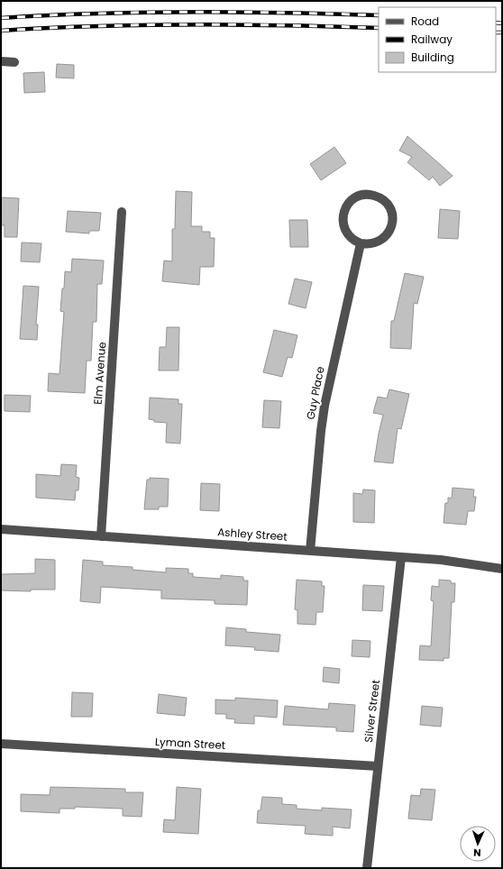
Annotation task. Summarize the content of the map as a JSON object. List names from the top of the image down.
{
  "streets": {
    "street": [
      "Elm Avenue",
      "Guy Place",
      "Ashley Street",
      "Silver Street",
      "Lyman Street"
    ]
  },
  "crossings": [
    ["Elm Avenue", "Ashley Street"],
    ["Guy Place", "Ashley Street"],
    ["Ashley Street", "Silver Street"],
    ["Silver Street", "Lyman Street"]
  ],
  "legend": ["Road", "Railway", "Building"],
  "north": "bottom"
}
